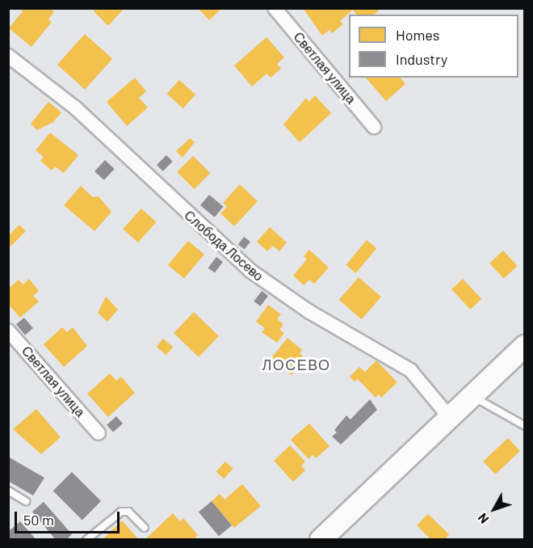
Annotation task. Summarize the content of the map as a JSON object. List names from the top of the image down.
{
  "streets": {
    "street": ["Светлая улица", "Слобода Лосево"]
  },
  "districts": ["ЛОСЕВО"],
  "legend": ["Homes", "Industry"],
  "scale_bar": "50 m",
  "north": "bottom left"
}
